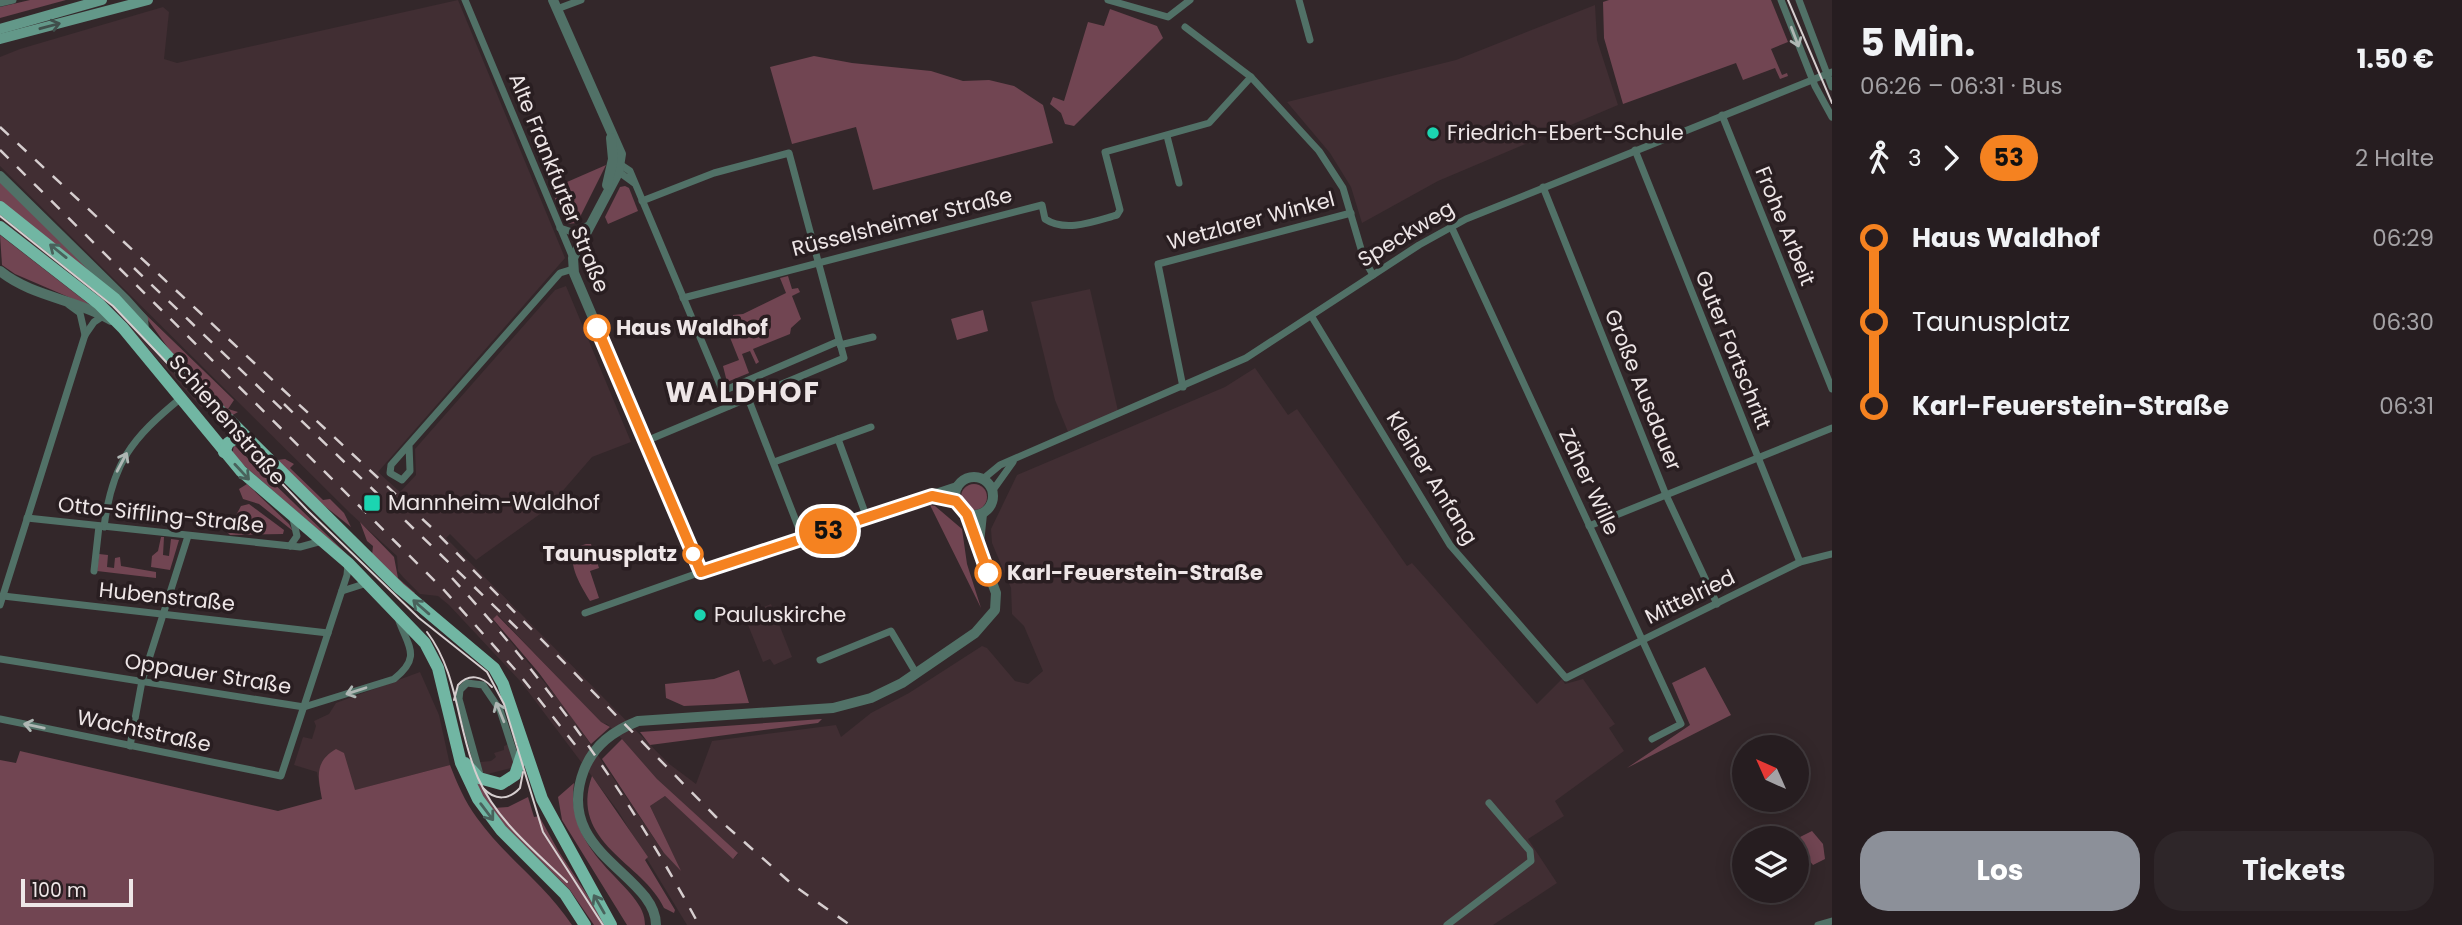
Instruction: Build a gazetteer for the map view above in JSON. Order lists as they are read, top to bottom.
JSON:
{
  "streets": {
    "main road": ["Schienenstraße"],
    "street": [
      "Alte Frankfurter Straße",
      "Wetzlarer Winkel",
      "Rüsselsheimer Straße",
      "Frohe Arbeit",
      "Speckweg",
      "Guter Fortschritt",
      "Große Ausdauer",
      "Kleiner Anfang",
      "Zäher Wille",
      "Otto-Siffling-Straße",
      "Hubenstraße",
      "Mittelried",
      "Oppauer Straße",
      "Wachtstraße"
    ]
  },
  "crossings": [
    ["Alte Frankfurter Straße", "Speckweg"],
    ["Wetzlarer Winkel", "Speckweg"],
    ["Frohe Arbeit", "Speckweg"],
    ["Speckweg", "Guter Fortschritt"],
    ["Speckweg", "Große Ausdauer"],
    ["Speckweg", "Kleiner Anfang"],
    ["Speckweg", "Zäher Wille"],
    ["Guter Fortschritt", "Mittelried"],
    ["Große Ausdauer", "Mittelried"],
    ["Schienenstraße", "Otto-Siffling-Straße"],
    ["Schienenstraße", "Oppauer Straße"],
    ["Kleiner Anfang", "Mittelried"],
    ["Zäher Wille", "Mittelried"],
    ["Oppauer Straße", "Wachtstraße"]
  ],
  "one_way": ["Wachtstraße"],
  "districts": ["WALDHOF"],
  "places": {
    "other": [
      "Friedrich-Ebert-Schule",
      "Haus Waldhof",
      "Taunusplatz",
      "Karl-Feuerstein-Straße",
      "Pauluskirche"
    ],
    "transit": ["Mannheim-Waldhof"]
  },
  "lines": ["bus line 53"],
  "scale_bar": "100 m",
  "north": "top left",
  "page": {
    "on_map": "53",
    "heading": ["5 Min.", "06:26 – 06:31 · Bus", "1.50 €"],
    "legs": ["3", "53", "2 Halte"],
    "list": [
      {
        "name": "Haus Waldhof",
        "value": "06:29"
      },
      {
        "name": "Taunusplatz",
        "value": "06:30"
      },
      {
        "name": "Karl-Feuerstein-Straße",
        "value": "06:31"
      }
    ],
    "buttons": ["Los", "Tickets"],
    "scale": "100 m"
  }
}
